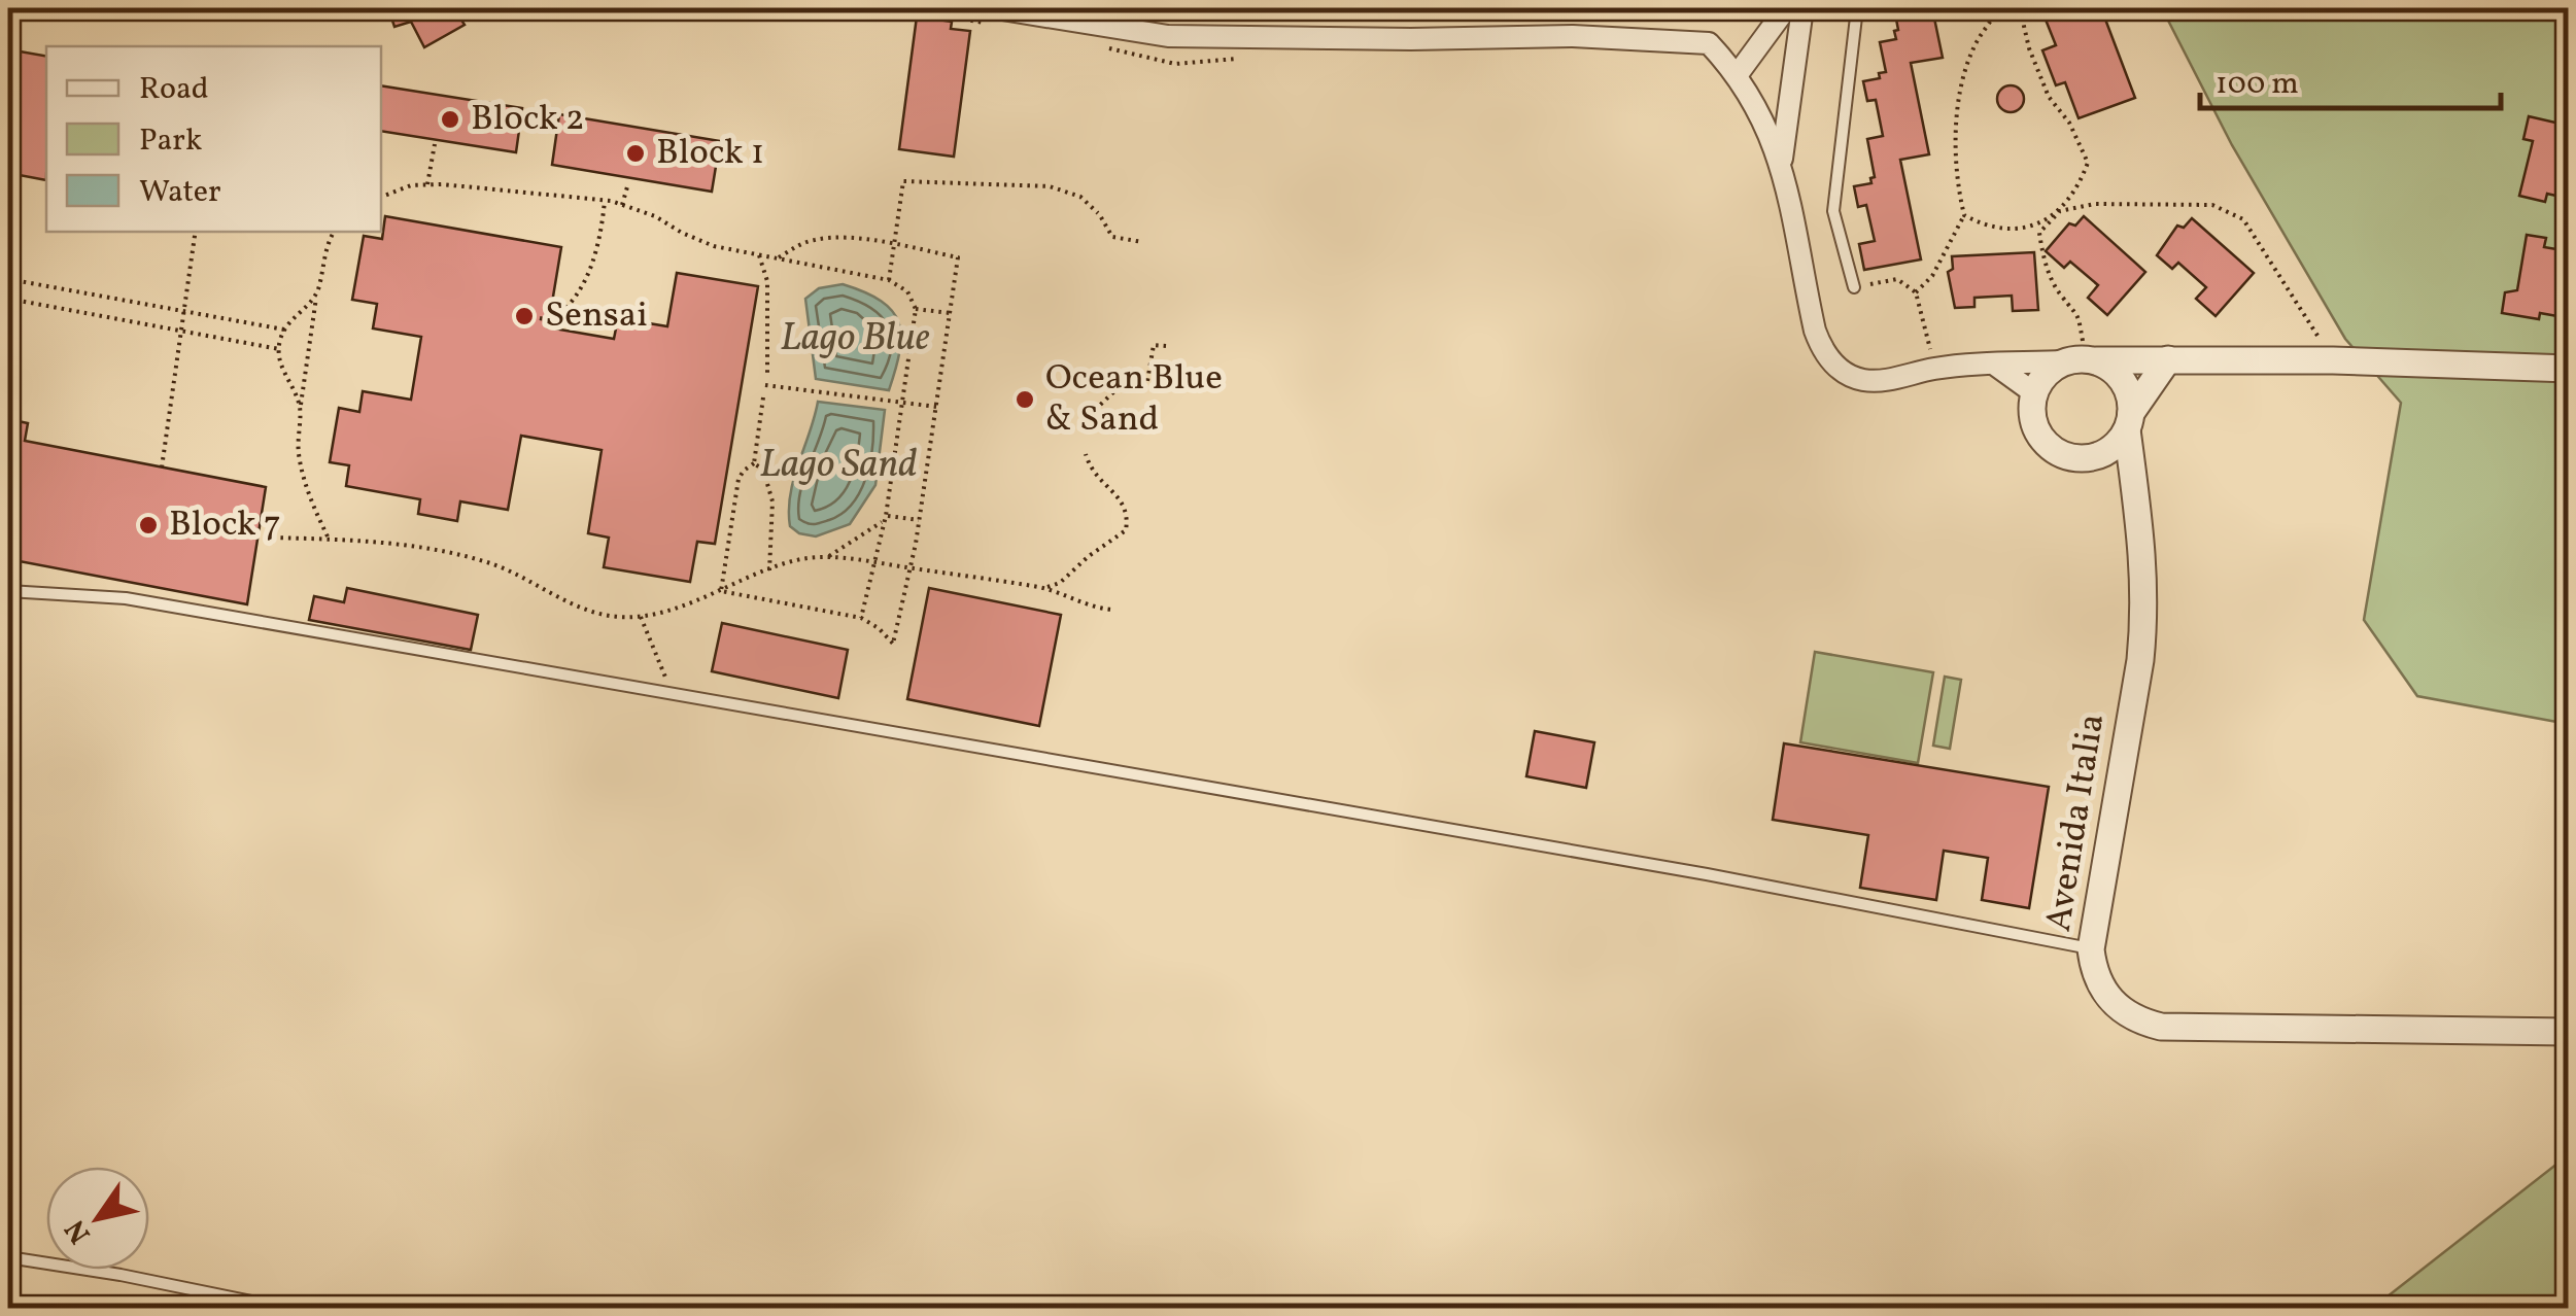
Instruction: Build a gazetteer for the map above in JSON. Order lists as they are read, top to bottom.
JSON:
{
  "streets": {
    "street": ["Avenida Italia"]
  },
  "water": ["Lago Blue", "Lago Sand"],
  "places": [
    "Block 2",
    "Block 1",
    "Sensai",
    "Ocean Blue & Sand",
    "Block 7"
  ],
  "legend": ["Road", "Park", "Water"],
  "scale_bar": "100 m",
  "north": "bottom left"
}
